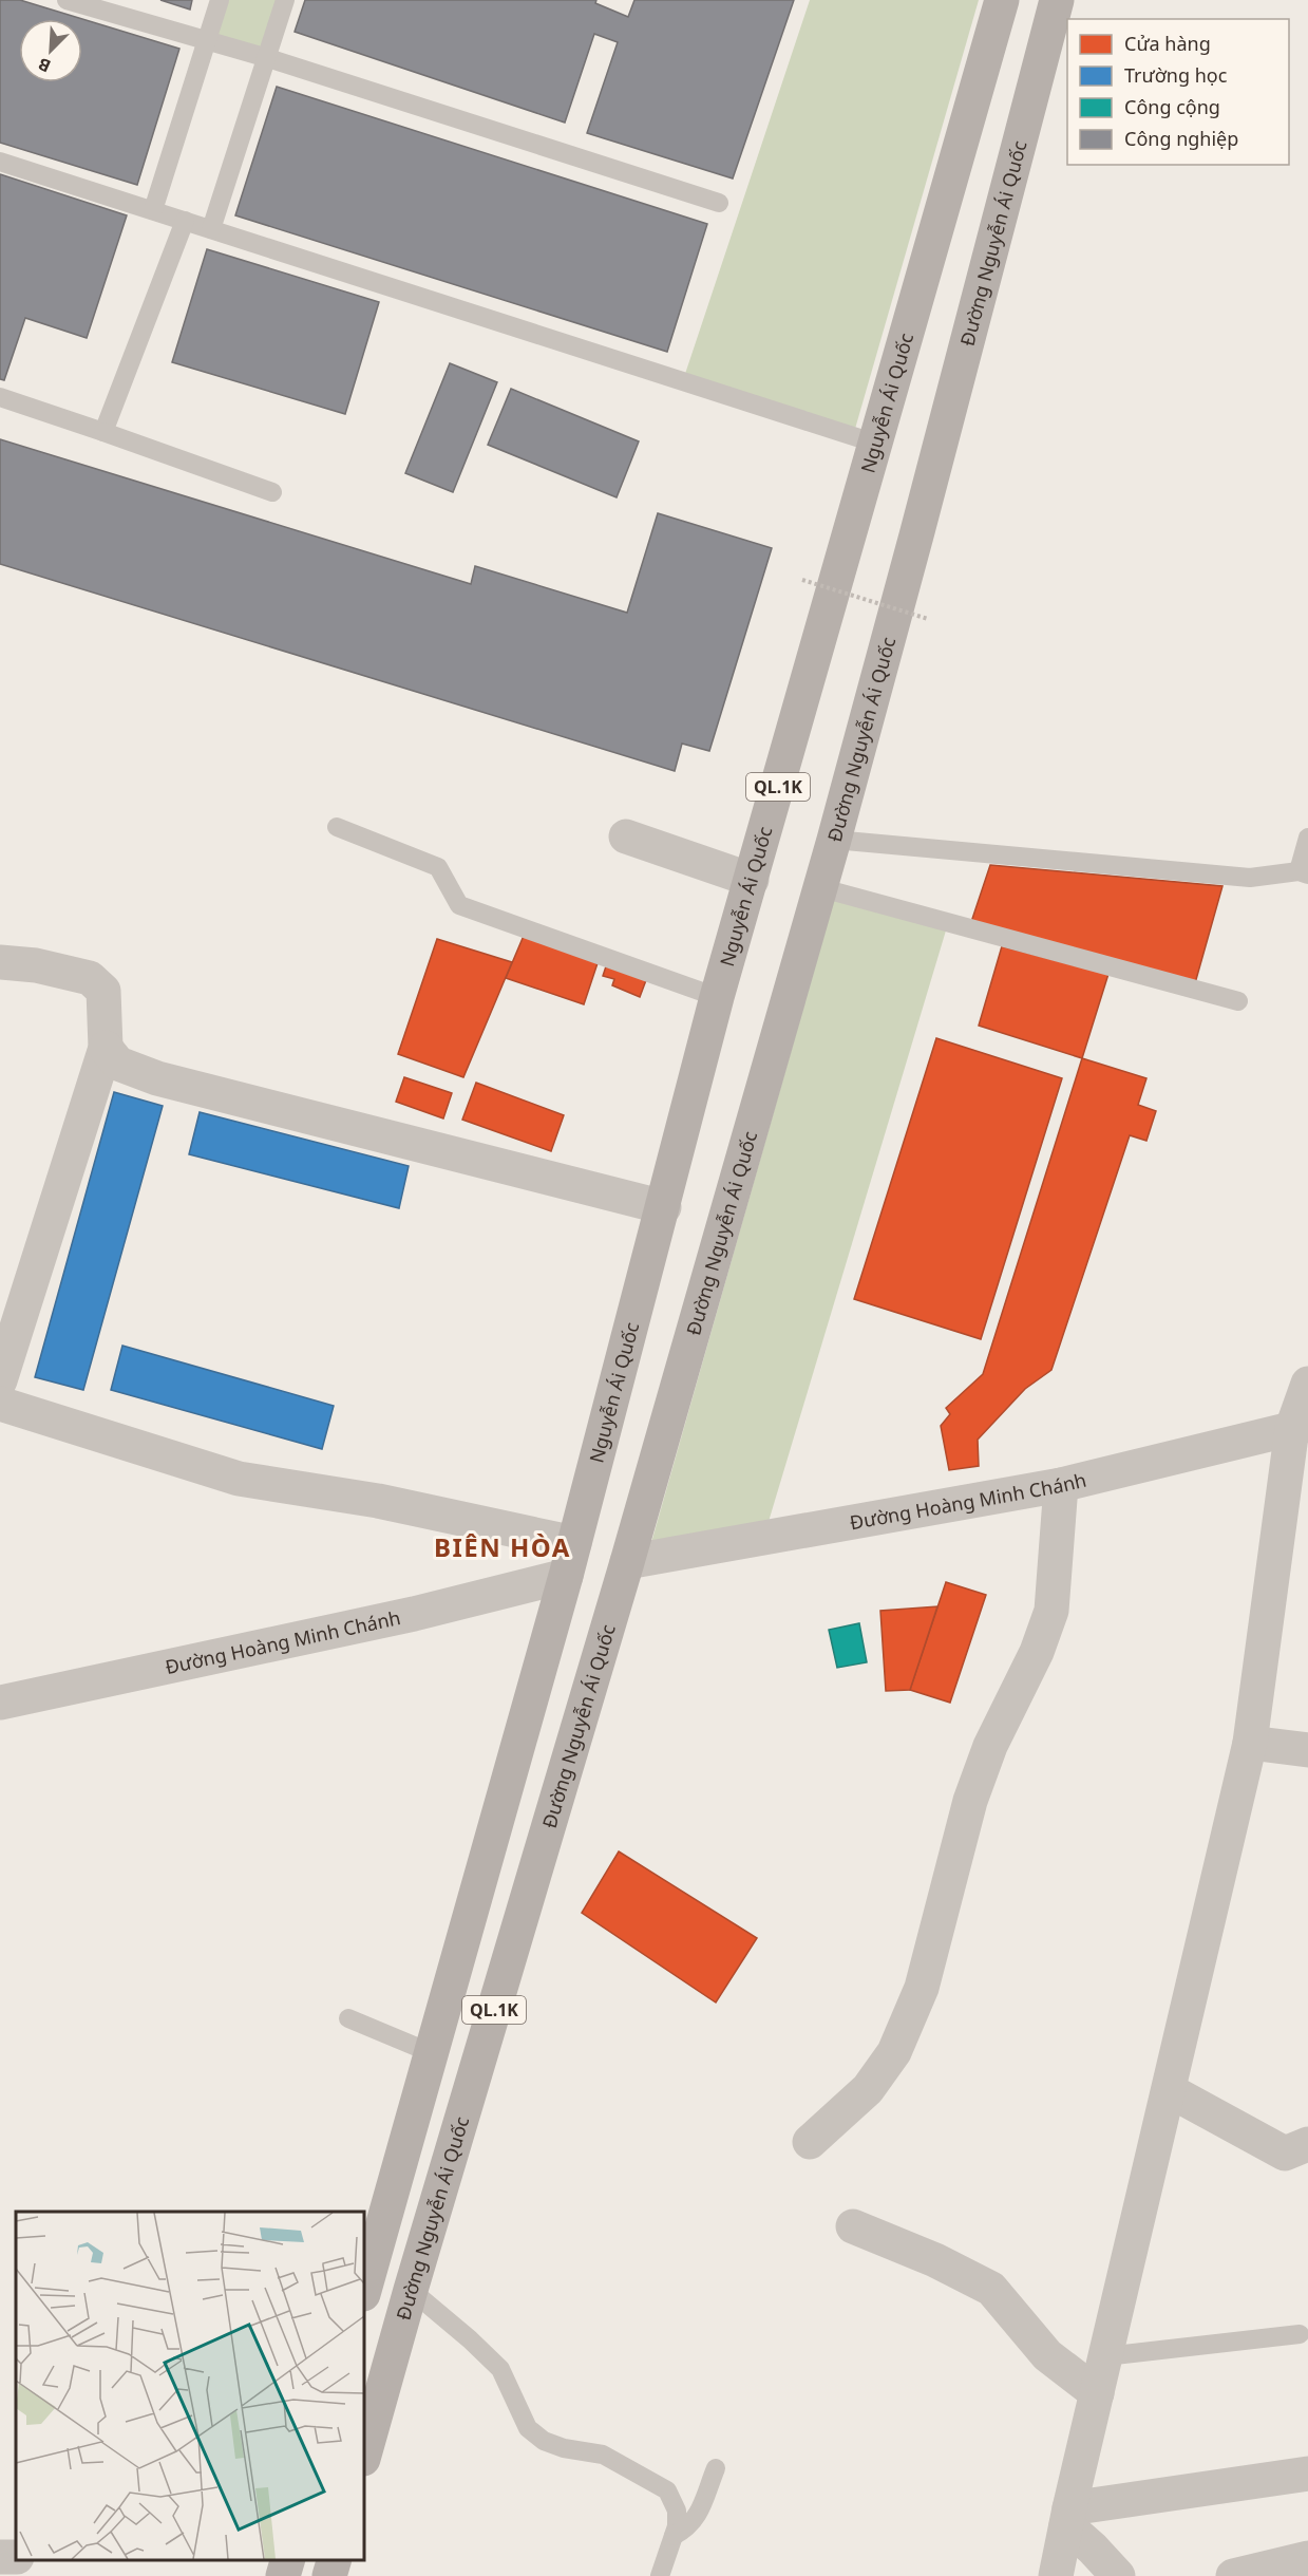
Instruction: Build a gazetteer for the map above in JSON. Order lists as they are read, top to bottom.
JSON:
{
  "streets": {
    "main road": ["Đường Nguyễn Ái Quốc", "Nguyễn Ái Quốc", "QL.1K"],
    "street": ["Đường Hoàng Minh Chánh"]
  },
  "crossings": [
    ["Đường Nguyễn Ái Quốc", "Đường Hoàng Minh Chánh"],
    ["Nguyễn Ái Quốc", "QL.1K"],
    ["Nguyễn Ái Quốc", "Đường Hoàng Minh Chánh"],
    ["QL.1K", "Đường Hoàng Minh Chánh"]
  ],
  "districts": ["BIÊN HÒA"],
  "legend": [
    "Cửa hàng",
    "Trường học",
    "Công cộng",
    "Công nghiệp"
  ],
  "north": "bottom left"
}
